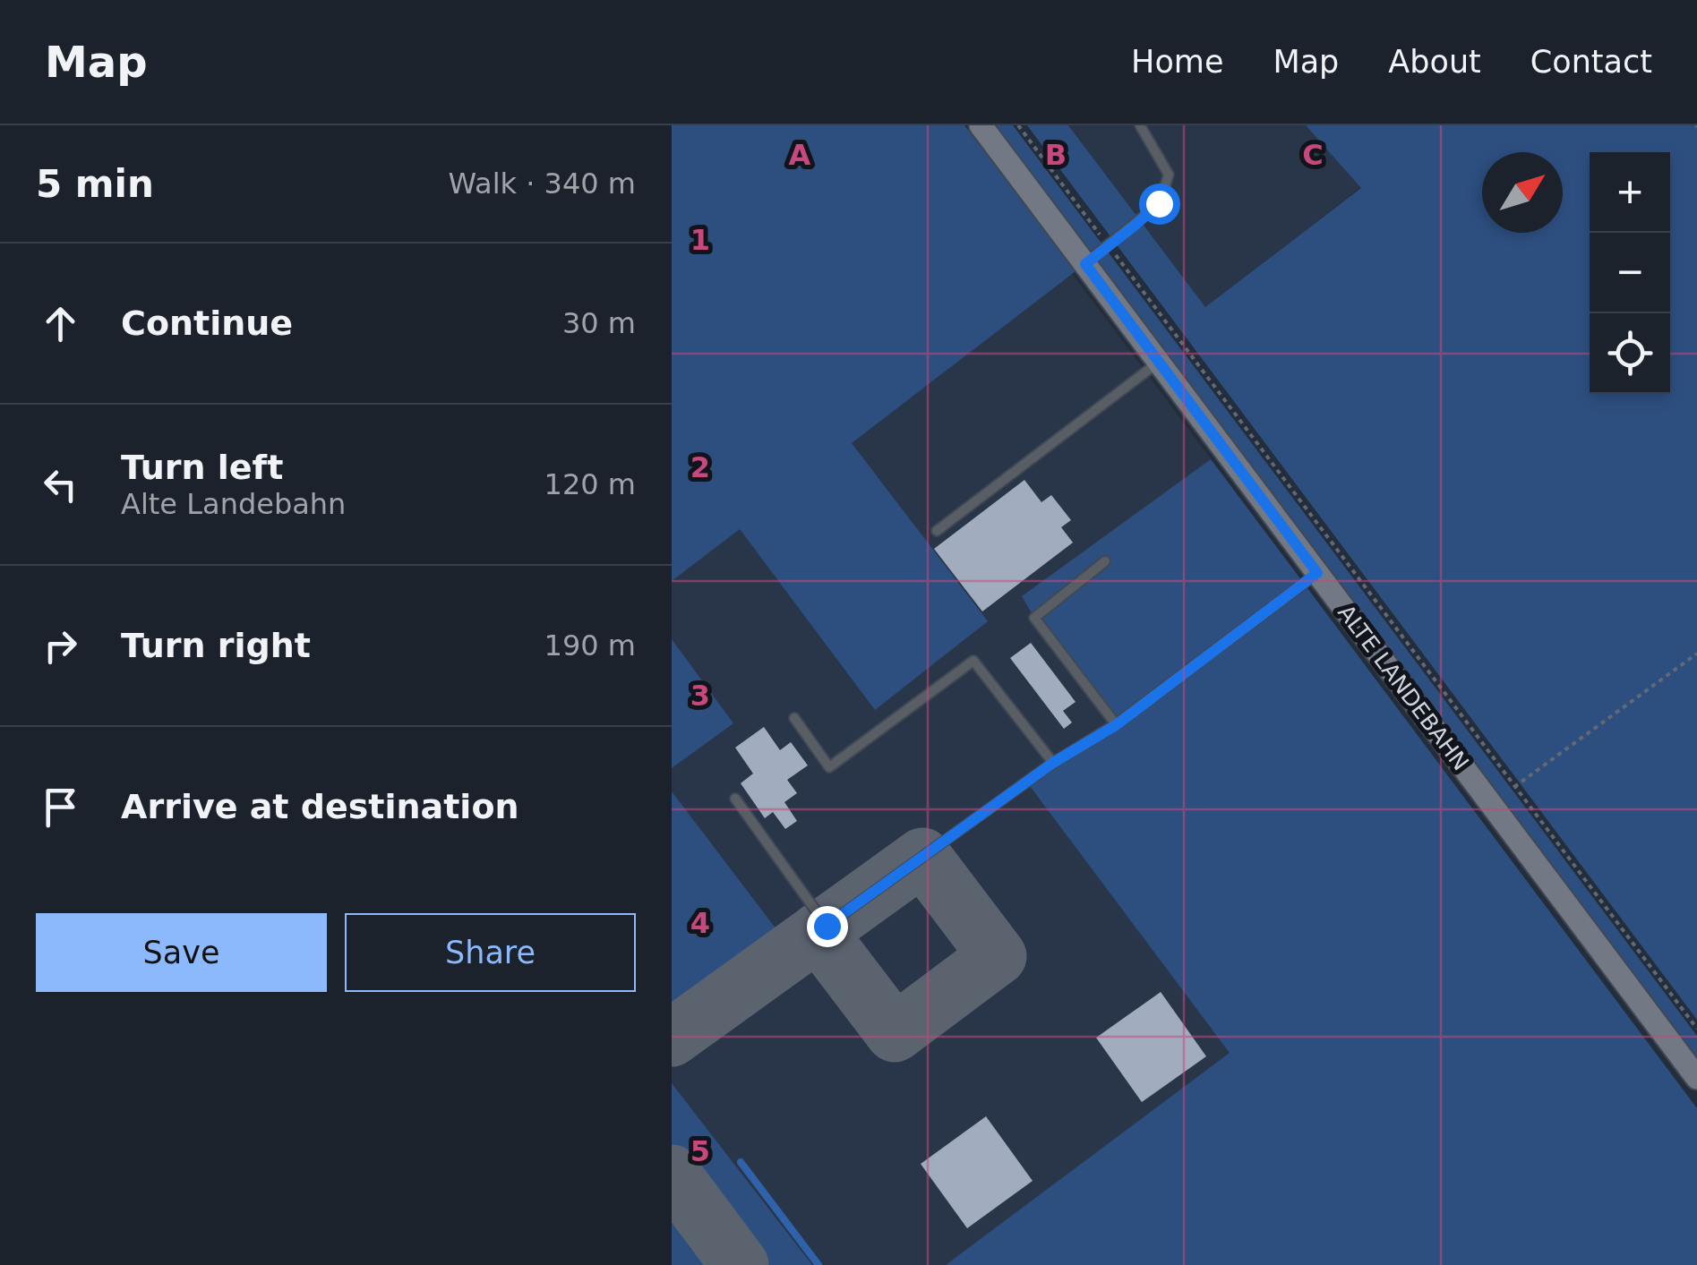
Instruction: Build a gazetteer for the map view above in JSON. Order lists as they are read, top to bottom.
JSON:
{
  "streets": {
    "main road": ["ALTE LANDEBAHN"]
  },
  "north": "top right",
  "page": {
    "header": "Map",
    "nav": [
      "Home",
      "Map",
      "About",
      "Contact"
    ],
    "heading": ["5 min", "Walk · 340 m"],
    "map_buttons": ["+", "−"],
    "list": [
      ["Continue", "30 m"],
      ["Turn left", "Alte Landebahn", "120 m"],
      ["Turn right", "190 m"],
      "Arrive at destination"
    ],
    "buttons": ["Save", "Share"]
  },
  "grid": {
    "columns": ["A", "B", "C"],
    "rows": [
      "1",
      "2",
      "3",
      "4",
      "5"
    ]
  }
}
